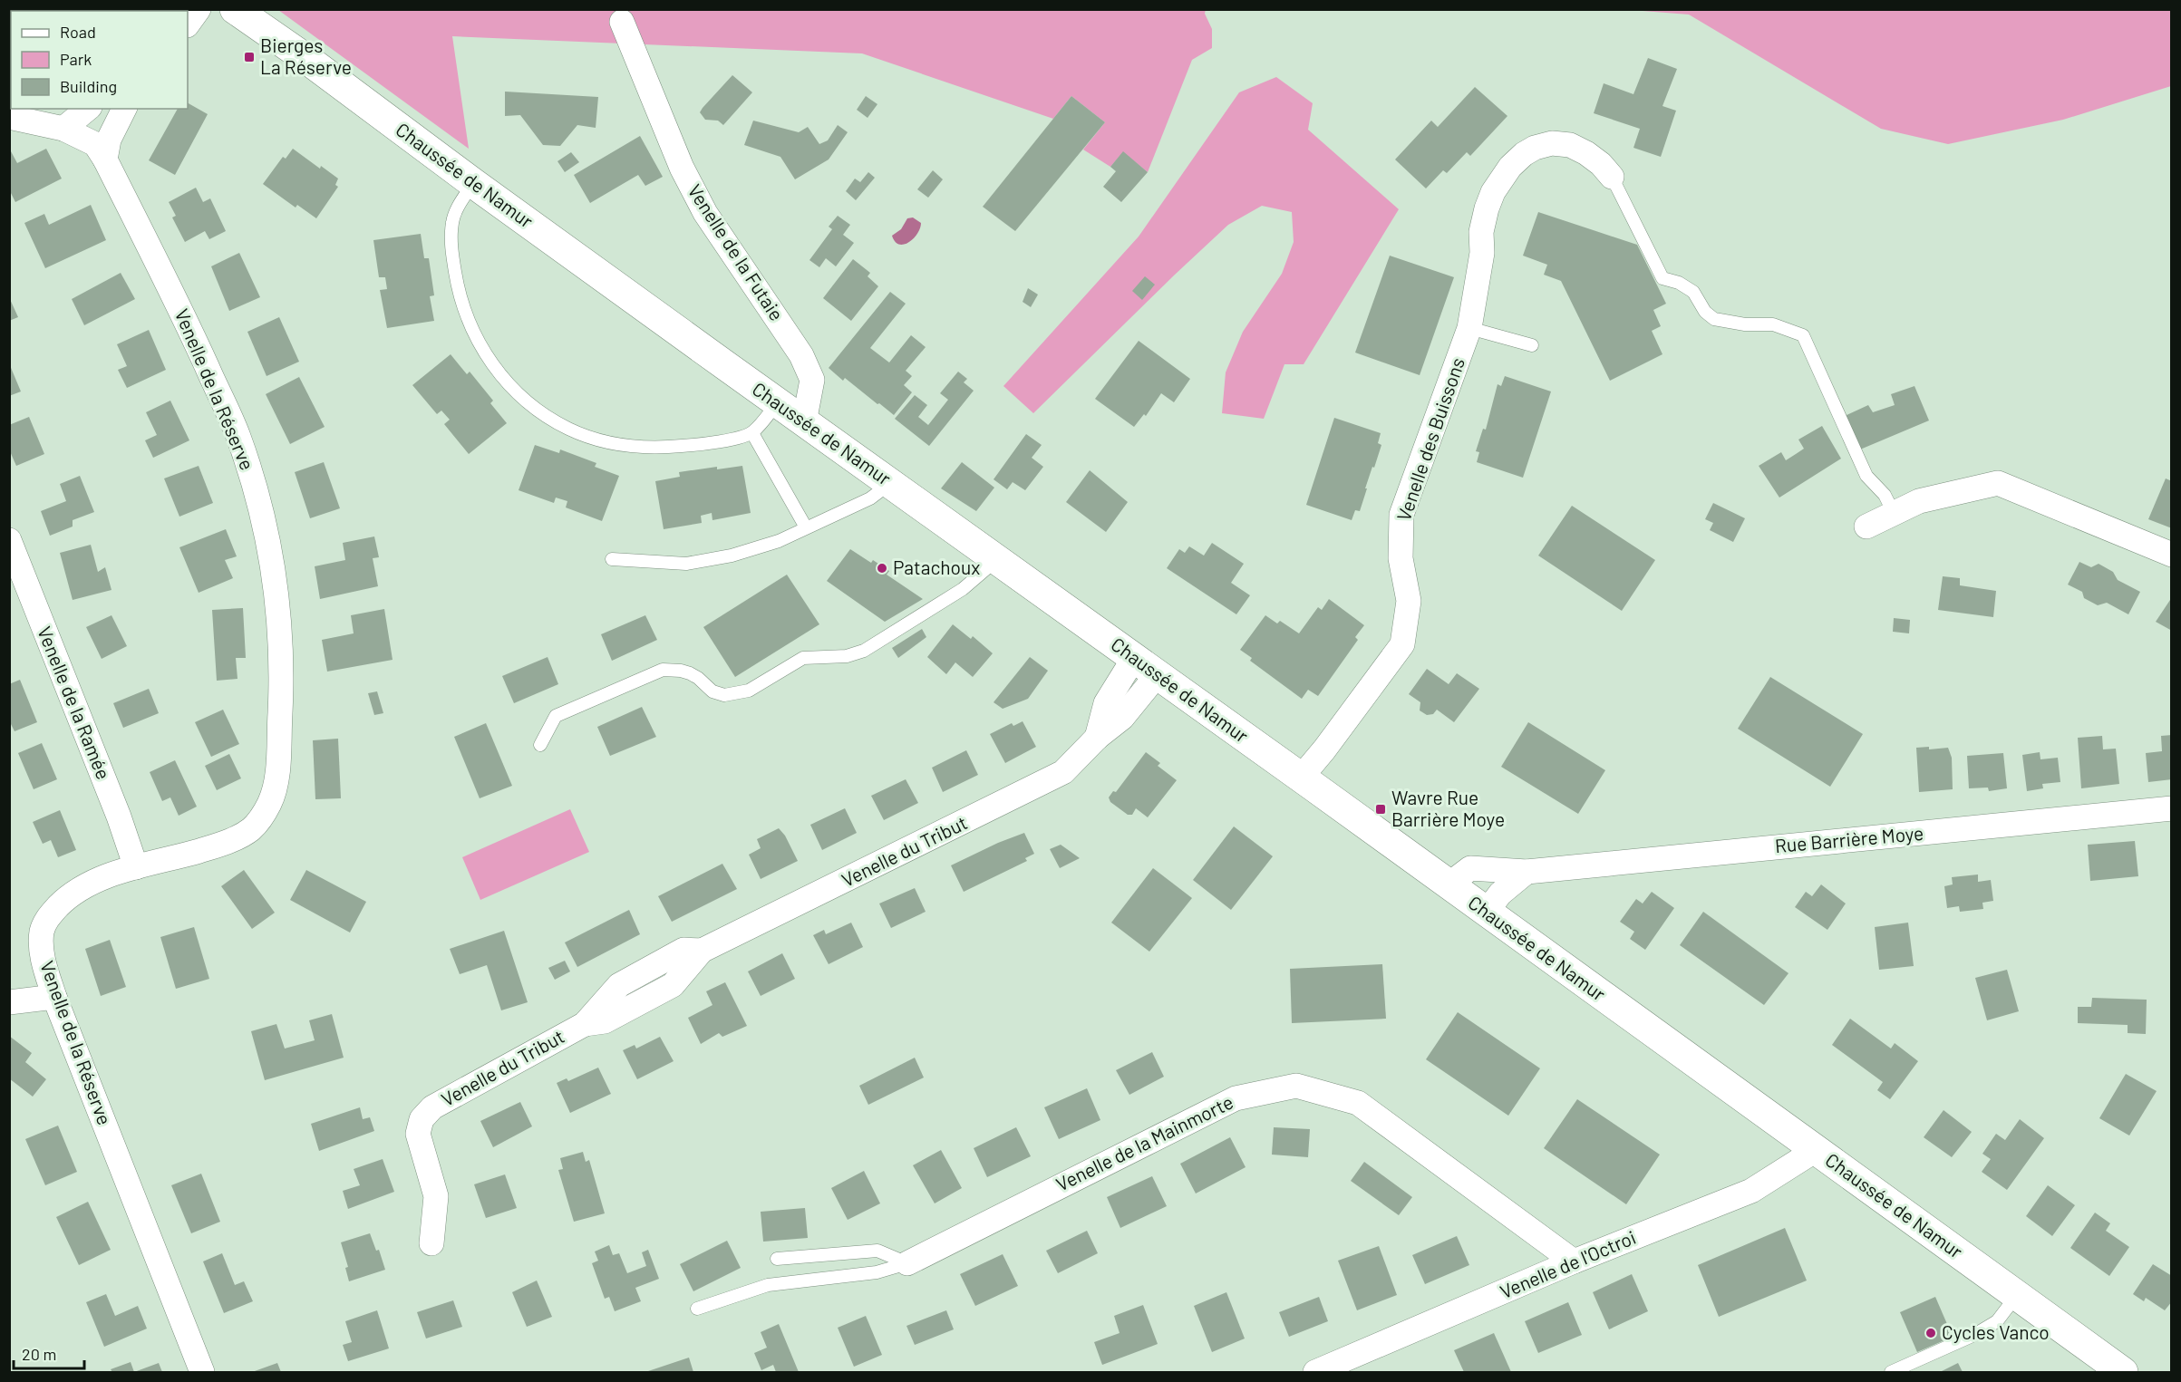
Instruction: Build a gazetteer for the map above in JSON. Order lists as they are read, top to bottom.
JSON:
{
  "streets": {
    "main road": ["Chaussée de Namur"],
    "street": [
      "Venelle de la Futaie",
      "Venelle de la Réserve",
      "Venelle des Buissons",
      "Venelle de la Ramée",
      "Rue Barrière Moye",
      "Venelle du Tribut",
      "Venelle de la Mainmorte",
      "Venelle de l'Octroi"
    ]
  },
  "crossings": [
    ["Chaussée de Namur", "Venelle de la Futaie"],
    ["Chaussée de Namur", "Venelle des Buissons"],
    ["Chaussée de Namur", "Rue Barrière Moye"],
    ["Chaussée de Namur", "Venelle du Tribut"],
    ["Chaussée de Namur", "Venelle de l'Octroi"],
    ["Venelle de la Réserve", "Venelle de la Ramée"],
    ["Venelle de la Mainmorte", "Venelle de l'Octroi"]
  ],
  "places": {
    "transit": ["Bierges La Réserve", "Wavre Rue Barrière Moye"],
    "other": ["Patachoux", "Cycles Vanco"]
  },
  "legend": ["Road", "Park", "Building"],
  "scale_bar": "20 m"
}
